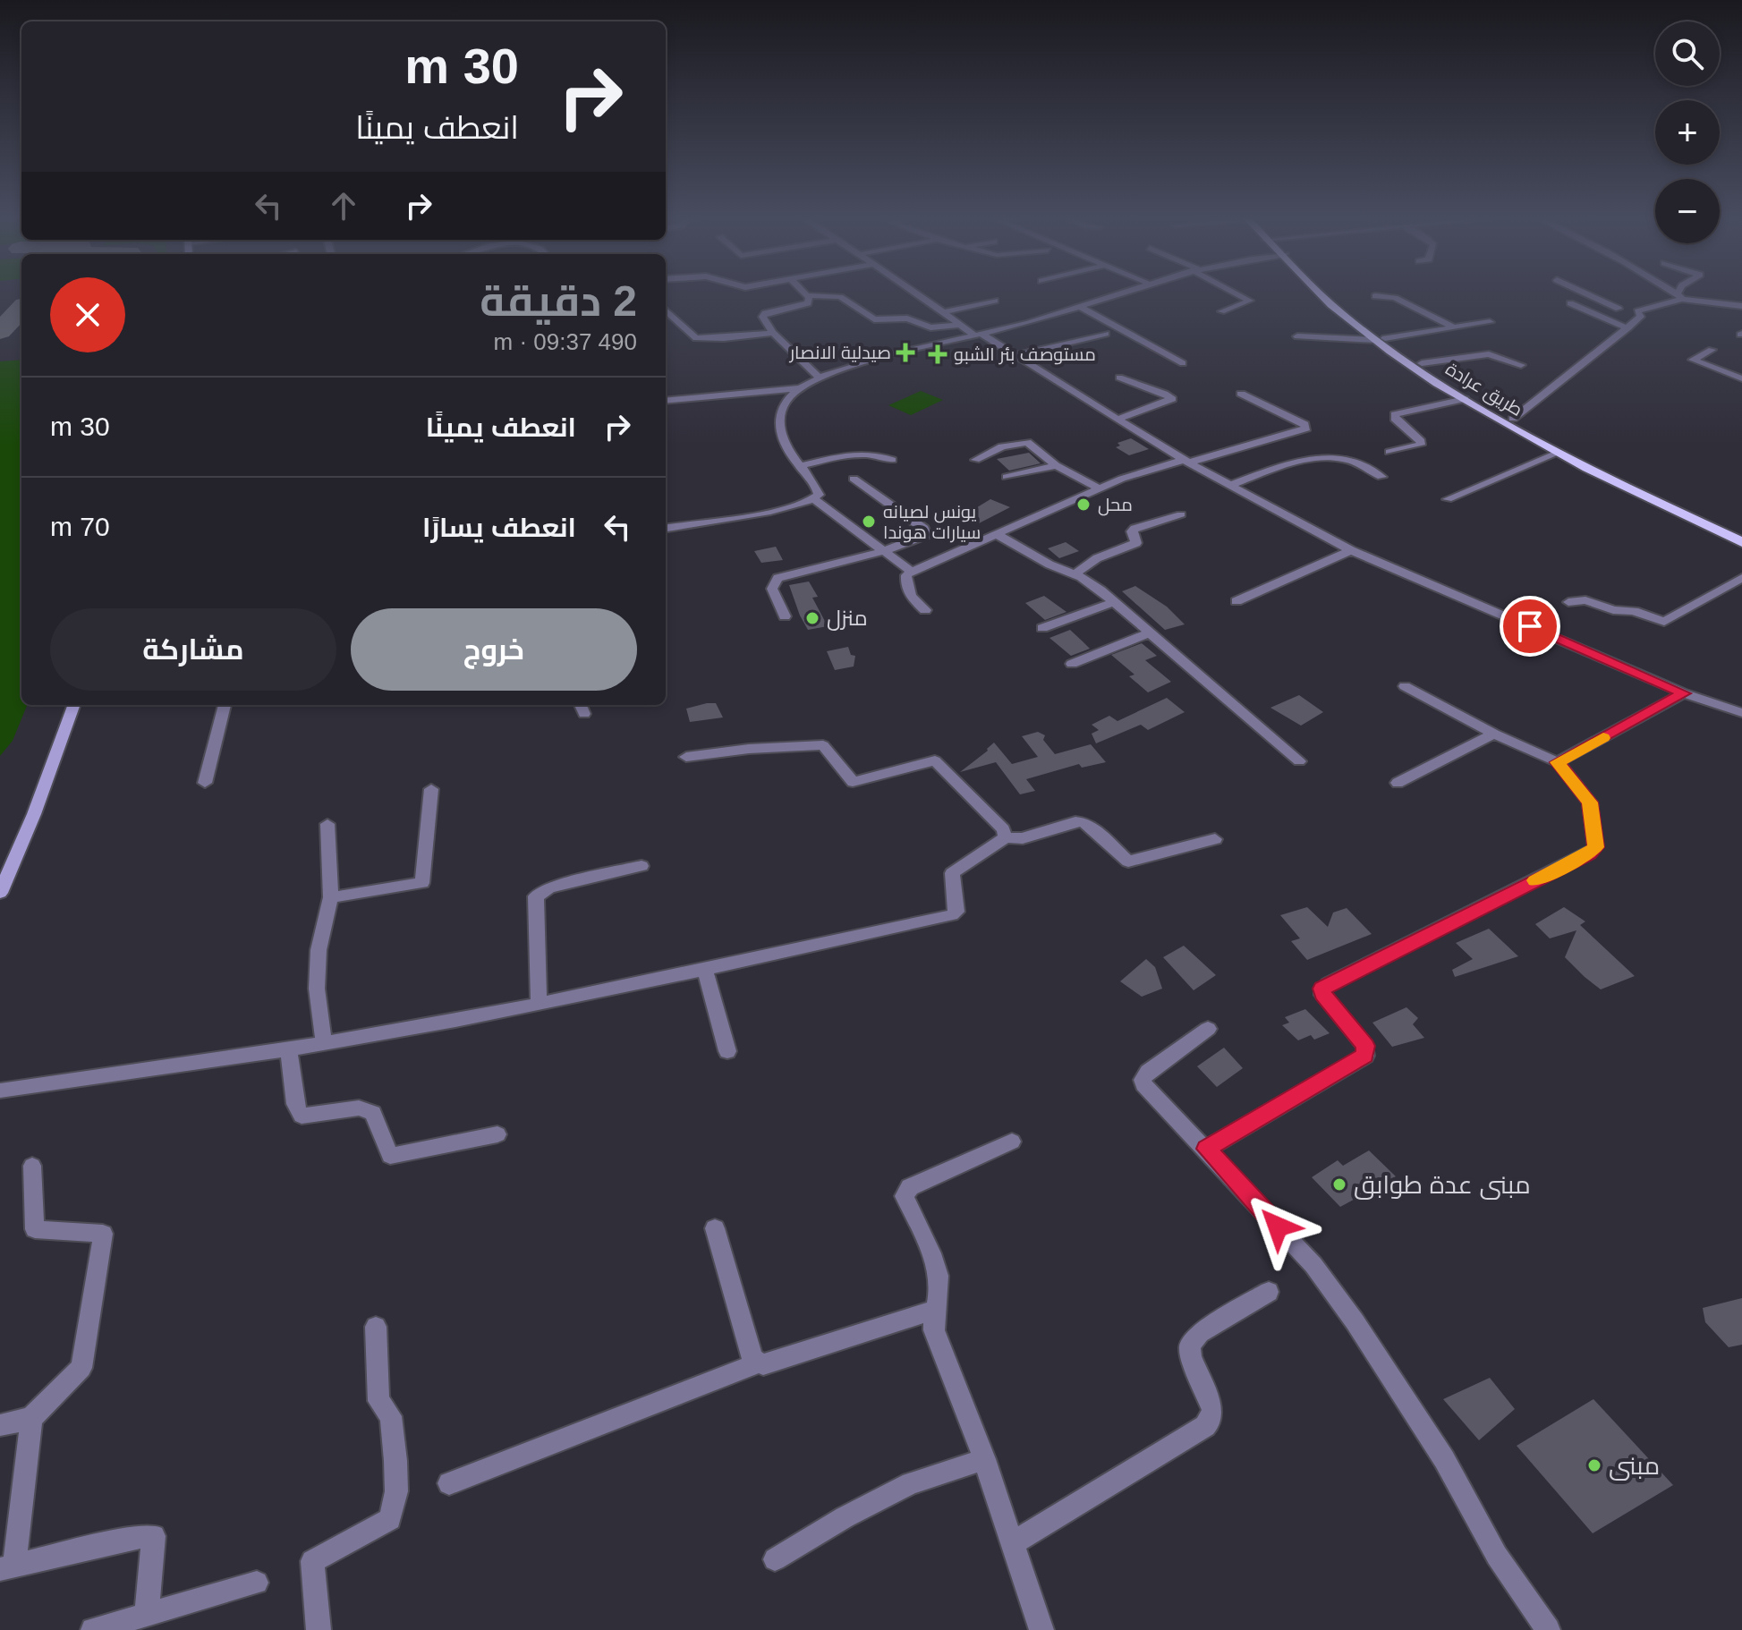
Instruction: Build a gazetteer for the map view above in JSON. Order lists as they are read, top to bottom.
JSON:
{
  "streets": {
    "main road": ["طريق عرادة"]
  },
  "places": {
    "health": ["صيدلية الانصار", "مستوصف بئر الشبو"],
    "other": [
      "محل",
      "يونس لصيانه سيارات هوندا",
      "منزل",
      "مبنى عدة طوابق",
      "مبنى"
    ]
  },
  "page": {
    "map_buttons": ["+", "−"],
    "turn": ["30 m", "انعطف يمينًا"],
    "heading": ["2 دقيقة", "490 m · 09:37"],
    "list": [
      {
        "name": "انعطف يمينًا",
        "value": "30 m"
      },
      {
        "name": "انعطف يسارًا",
        "value": "70 m"
      }
    ],
    "buttons": ["خروج", "مشاركة"]
  }
}
